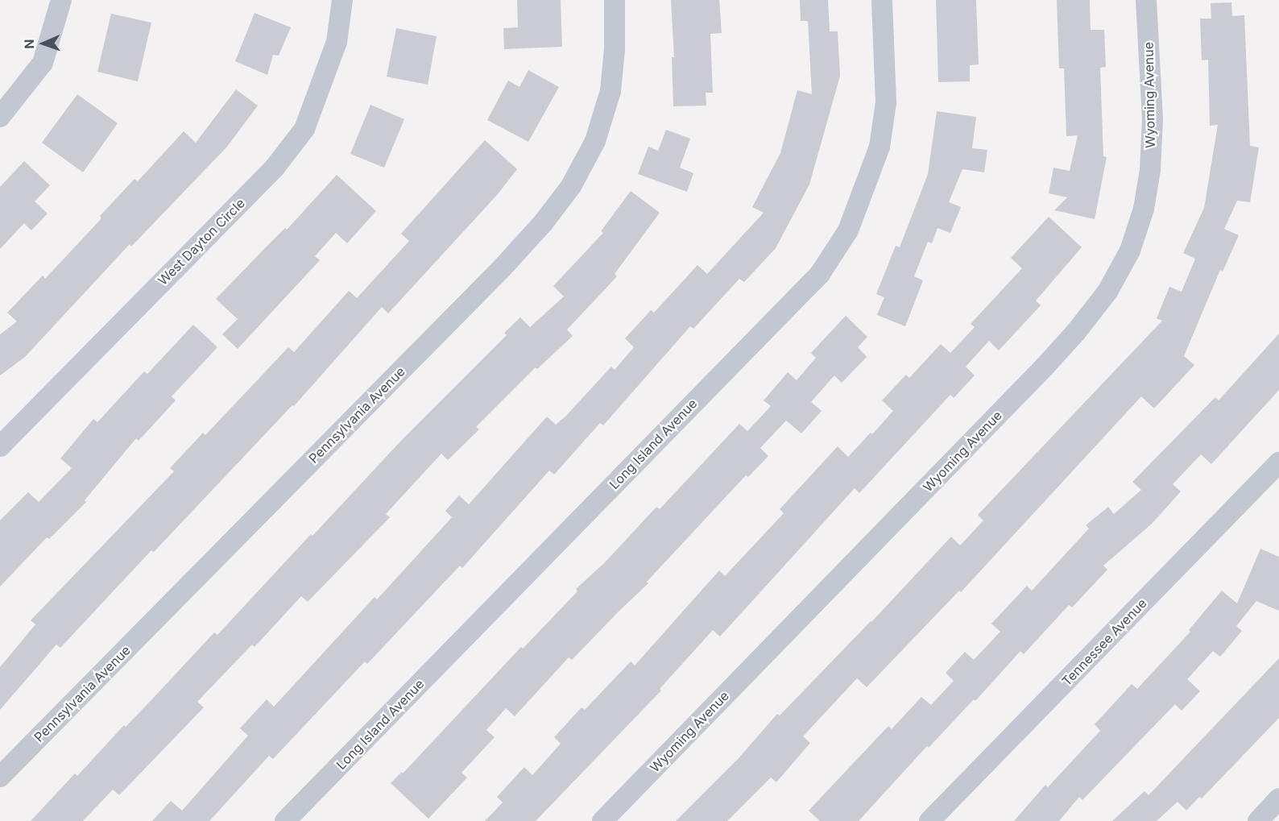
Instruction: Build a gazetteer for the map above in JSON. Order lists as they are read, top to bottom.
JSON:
{
  "streets": {
    "street": [
      "Wyoming Avenue",
      "West Dayton Circle",
      "Pennsylvania Avenue",
      "Long Island Avenue",
      "Tennessee Avenue"
    ]
  },
  "north": "left"
}
